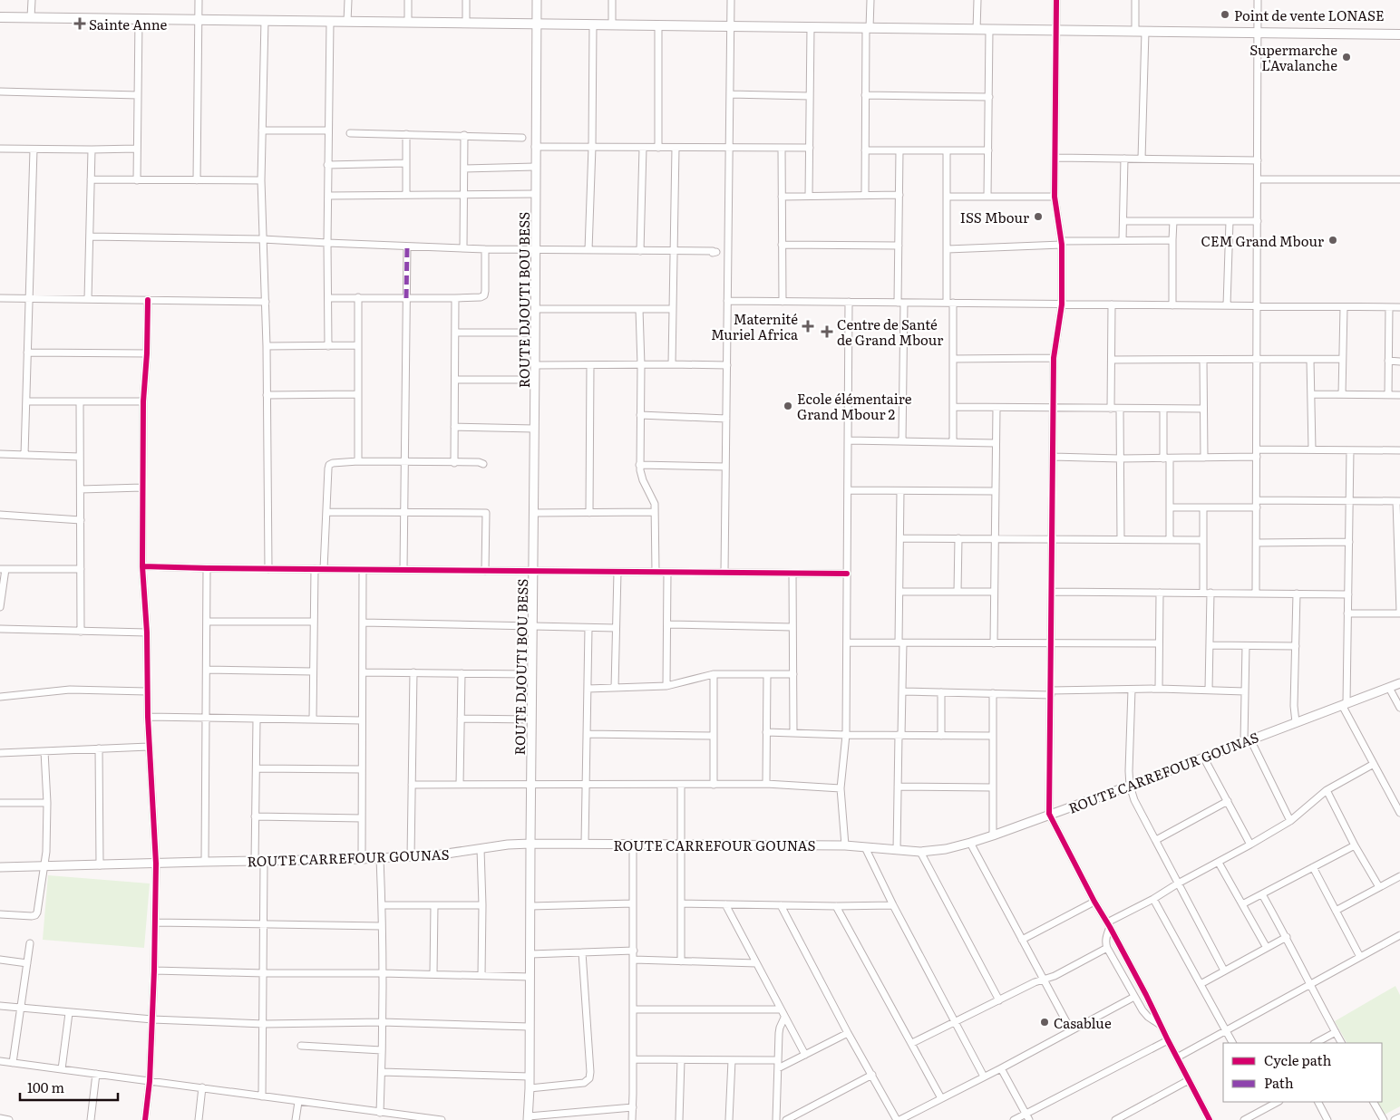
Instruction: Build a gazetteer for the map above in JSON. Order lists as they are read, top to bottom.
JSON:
{
  "streets": {
    "main road": ["ROUTE DJOUTI BOU BESS", "ROUTE CARREFOUR GOUNAS"]
  },
  "crossings": [
    ["ROUTE DJOUTI BOU BESS", "ROUTE CARREFOUR GOUNAS"]
  ],
  "places": {
    "other": [
      "Point de vente LONASE",
      "Supermarche L'Avalanche",
      "ISS Mbour",
      "CEM Grand Mbour",
      "Ecole élémentaire Grand Mbour 2",
      "Casablue"
    ],
    "health": ["Sainte Anne", "Maternité Muriel Africa", "Centre de Santé de Grand Mbour"]
  },
  "legend": ["Cycle path", "Path"],
  "scale_bar": "100 m"
}
